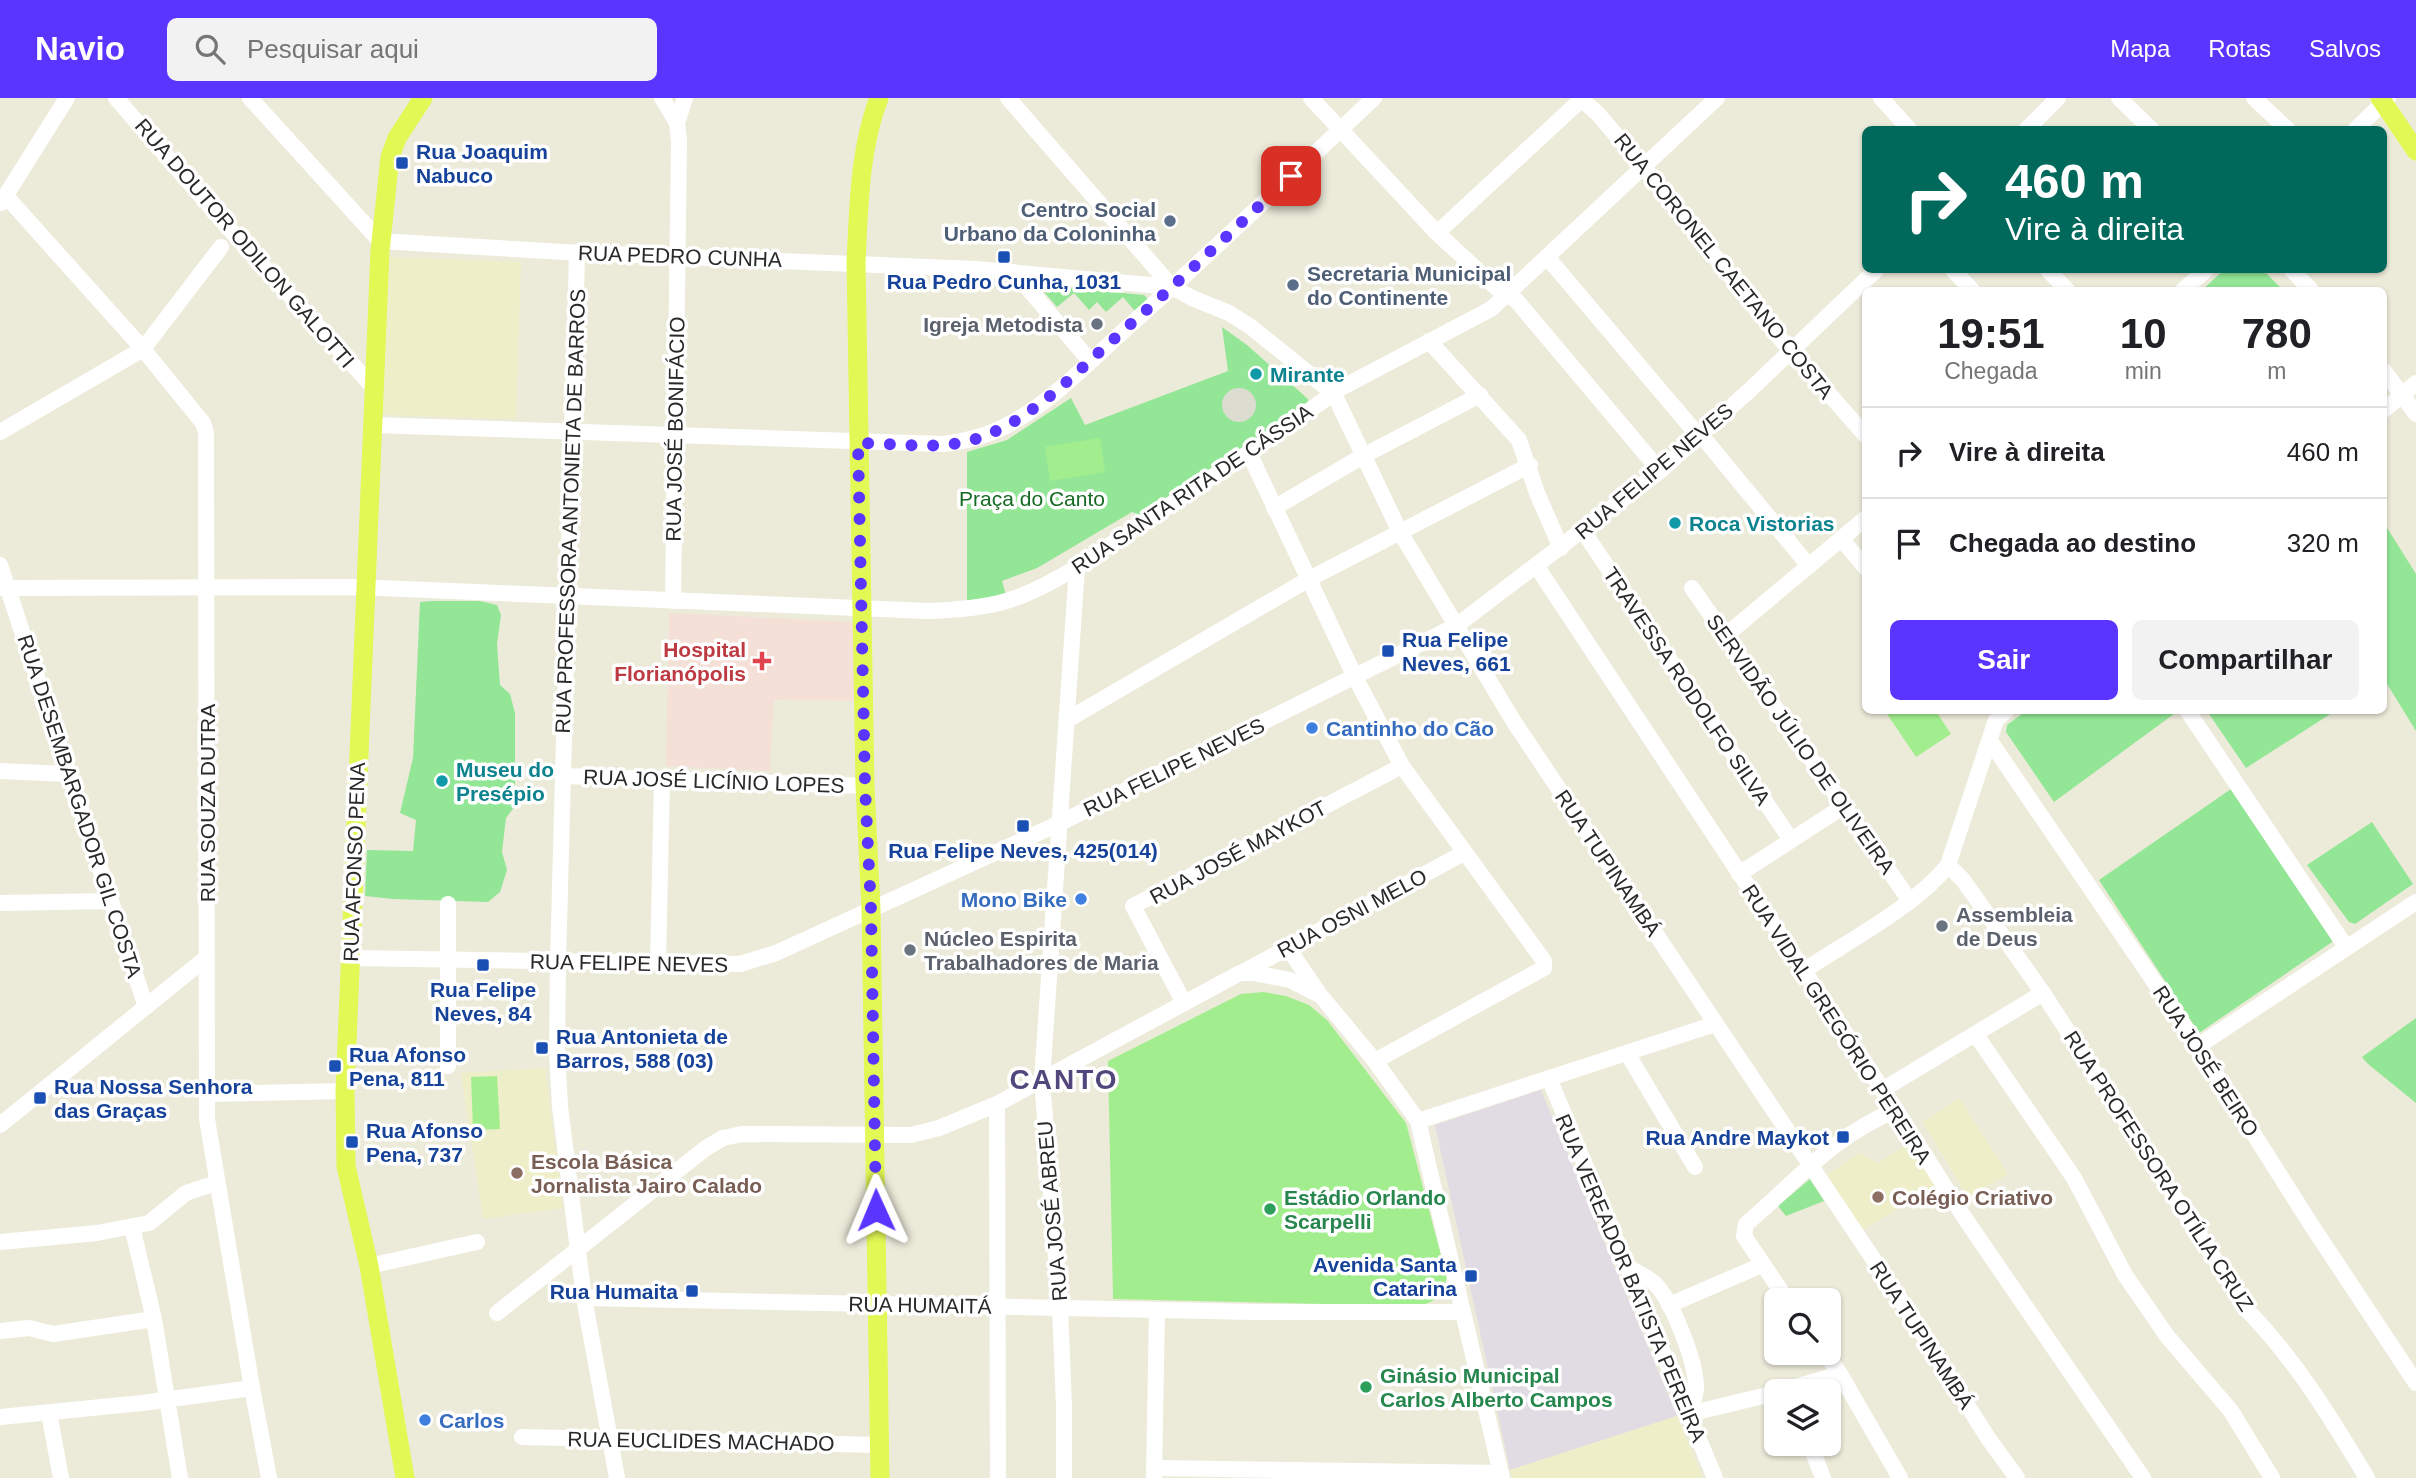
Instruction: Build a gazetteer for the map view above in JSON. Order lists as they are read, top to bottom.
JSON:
{
  "streets": {
    "main road": ["RUA AFONSO PENA"],
    "street": [
      "RUA DOUTOR ODILON GALOTTI",
      "RUA PEDRO CUNHA",
      "RUA CORONEL CAETANO COSTA",
      "RUA JOSÉ BONIFÁCIO",
      "RUA FELIPE NEVES",
      "RUA SANTA RITA DE CÁSSIA",
      "RUA PROFESSORA ANTONIETA DE BARROS",
      "TRAVESSA RODOLFO SILVA",
      "SERVIDÃO JÚLIO DE OLIVEIRA",
      "RUA JOSÉ LICÍNIO LOPES",
      "RUA SOUZA DUTRA",
      "RUA DESEMBARGADOR GIL COSTA",
      "RUA JOSÉ MAYKOT",
      "RUA TUPINAMBÁ",
      "RUA OSNI MELO",
      "RUA VIDAL GREGÓRIO PEREIRA",
      "RUA JOSÉ BEIRO",
      "RUA PROFESSORA OTÍLIA CRUZ",
      "RUA JOSÉ ABREU",
      "RUA VEREADOR BATISTA PEREIRA",
      "RUA HUMAITÁ",
      "RUA EUCLIDES MACHADO"
    ]
  },
  "crossings": [
    ["RUA DOUTOR ODILON GALOTTI", "RUA AFONSO PENA"],
    ["RUA PEDRO CUNHA", "RUA JOSÉ BONIFÁCIO"],
    ["RUA PEDRO CUNHA", "RUA PROFESSORA ANTONIETA DE BARROS"],
    ["RUA PEDRO CUNHA", "RUA AFONSO PENA"],
    ["RUA PEDRO CUNHA", "RUA TUPINAMBÁ"],
    ["RUA CORONEL CAETANO COSTA", "RUA FELIPE NEVES"],
    ["RUA CORONEL CAETANO COSTA", "RUA SANTA RITA DE CÁSSIA"],
    ["RUA JOSÉ BONIFÁCIO", "RUA SANTA RITA DE CÁSSIA"],
    ["RUA FELIPE NEVES", "RUA PROFESSORA ANTONIETA DE BARROS"],
    ["RUA FELIPE NEVES", "TRAVESSA RODOLFO SILVA"],
    ["RUA FELIPE NEVES", "RUA AFONSO PENA"],
    ["RUA FELIPE NEVES", "RUA TUPINAMBÁ"],
    ["RUA FELIPE NEVES", "RUA VIDAL GREGÓRIO PEREIRA"],
    ["RUA FELIPE NEVES", "RUA JOSÉ ABREU"],
    ["RUA SANTA RITA DE CÁSSIA", "RUA PROFESSORA ANTONIETA DE BARROS"],
    ["RUA SANTA RITA DE CÁSSIA", "RUA SOUZA DUTRA"],
    ["RUA SANTA RITA DE CÁSSIA", "RUA DESEMBARGADOR GIL COSTA"],
    ["RUA SANTA RITA DE CÁSSIA", "RUA AFONSO PENA"],
    ["RUA SANTA RITA DE CÁSSIA", "RUA TUPINAMBÁ"],
    ["RUA SANTA RITA DE CÁSSIA", "RUA JOSÉ ABREU"],
    ["RUA PROFESSORA ANTONIETA DE BARROS", "RUA JOSÉ LICÍNIO LOPES"],
    ["RUA PROFESSORA ANTONIETA DE BARROS", "RUA HUMAITÁ"],
    ["RUA PROFESSORA ANTONIETA DE BARROS", "RUA EUCLIDES MACHADO"],
    ["RUA JOSÉ ABREU", "RUA HUMAITÁ"]
  ],
  "districts": ["CANTO"],
  "parks": ["Praça do Canto"],
  "places": {
    "transit": [
      "Rua Joaquim Nabuco",
      "Rua Pedro Cunha, 1031",
      "Rua Felipe Neves, 661",
      "Rua Felipe Neves, 425(014)",
      "Rua Felipe Neves, 84",
      "Rua Antonieta de Barros, 588 (03)",
      "Rua Afonso Pena, 811",
      "Rua Nossa Senhora das Graças",
      "Rua Andre Maykot",
      "Rua Afonso Pena, 737",
      "Avenida Santa Catarina",
      "Rua Humaita"
    ],
    "other": [
      "Centro Social Urbano da Coloninha",
      "Secretaria Municipal do Continente",
      "Igreja Metodista",
      "Mirante",
      "Roca Vistorias",
      "Cantinho do Cão",
      "Museu do Presépio",
      "Mono Bike",
      "Assembleia de Deus",
      "Núcleo Espirita Trabalhadores de Maria",
      "Escola Básica Jornalista Jairo Calado",
      "Colégio Criativo",
      "Estádio Orlando Scarpelli",
      "Ginásio Municipal Carlos Alberto Campos",
      "Carlos"
    ],
    "health": ["Hospital Florianópolis"]
  },
  "page": {
    "header": "Navio",
    "search": "Pesquisar aqui",
    "nav": ["Mapa", "Rotas", "Salvos"],
    "turn": ["460 m", "Vire à direita"],
    "eta": [
      "19:51",
      "Chegada",
      "10",
      "min",
      "780",
      "m"
    ],
    "list": [
      {
        "name": "Vire à direita",
        "value": "460 m"
      },
      {
        "name": "Chegada ao destino",
        "value": "320 m"
      }
    ],
    "buttons": ["Sair", "Compartilhar"]
  }
}
